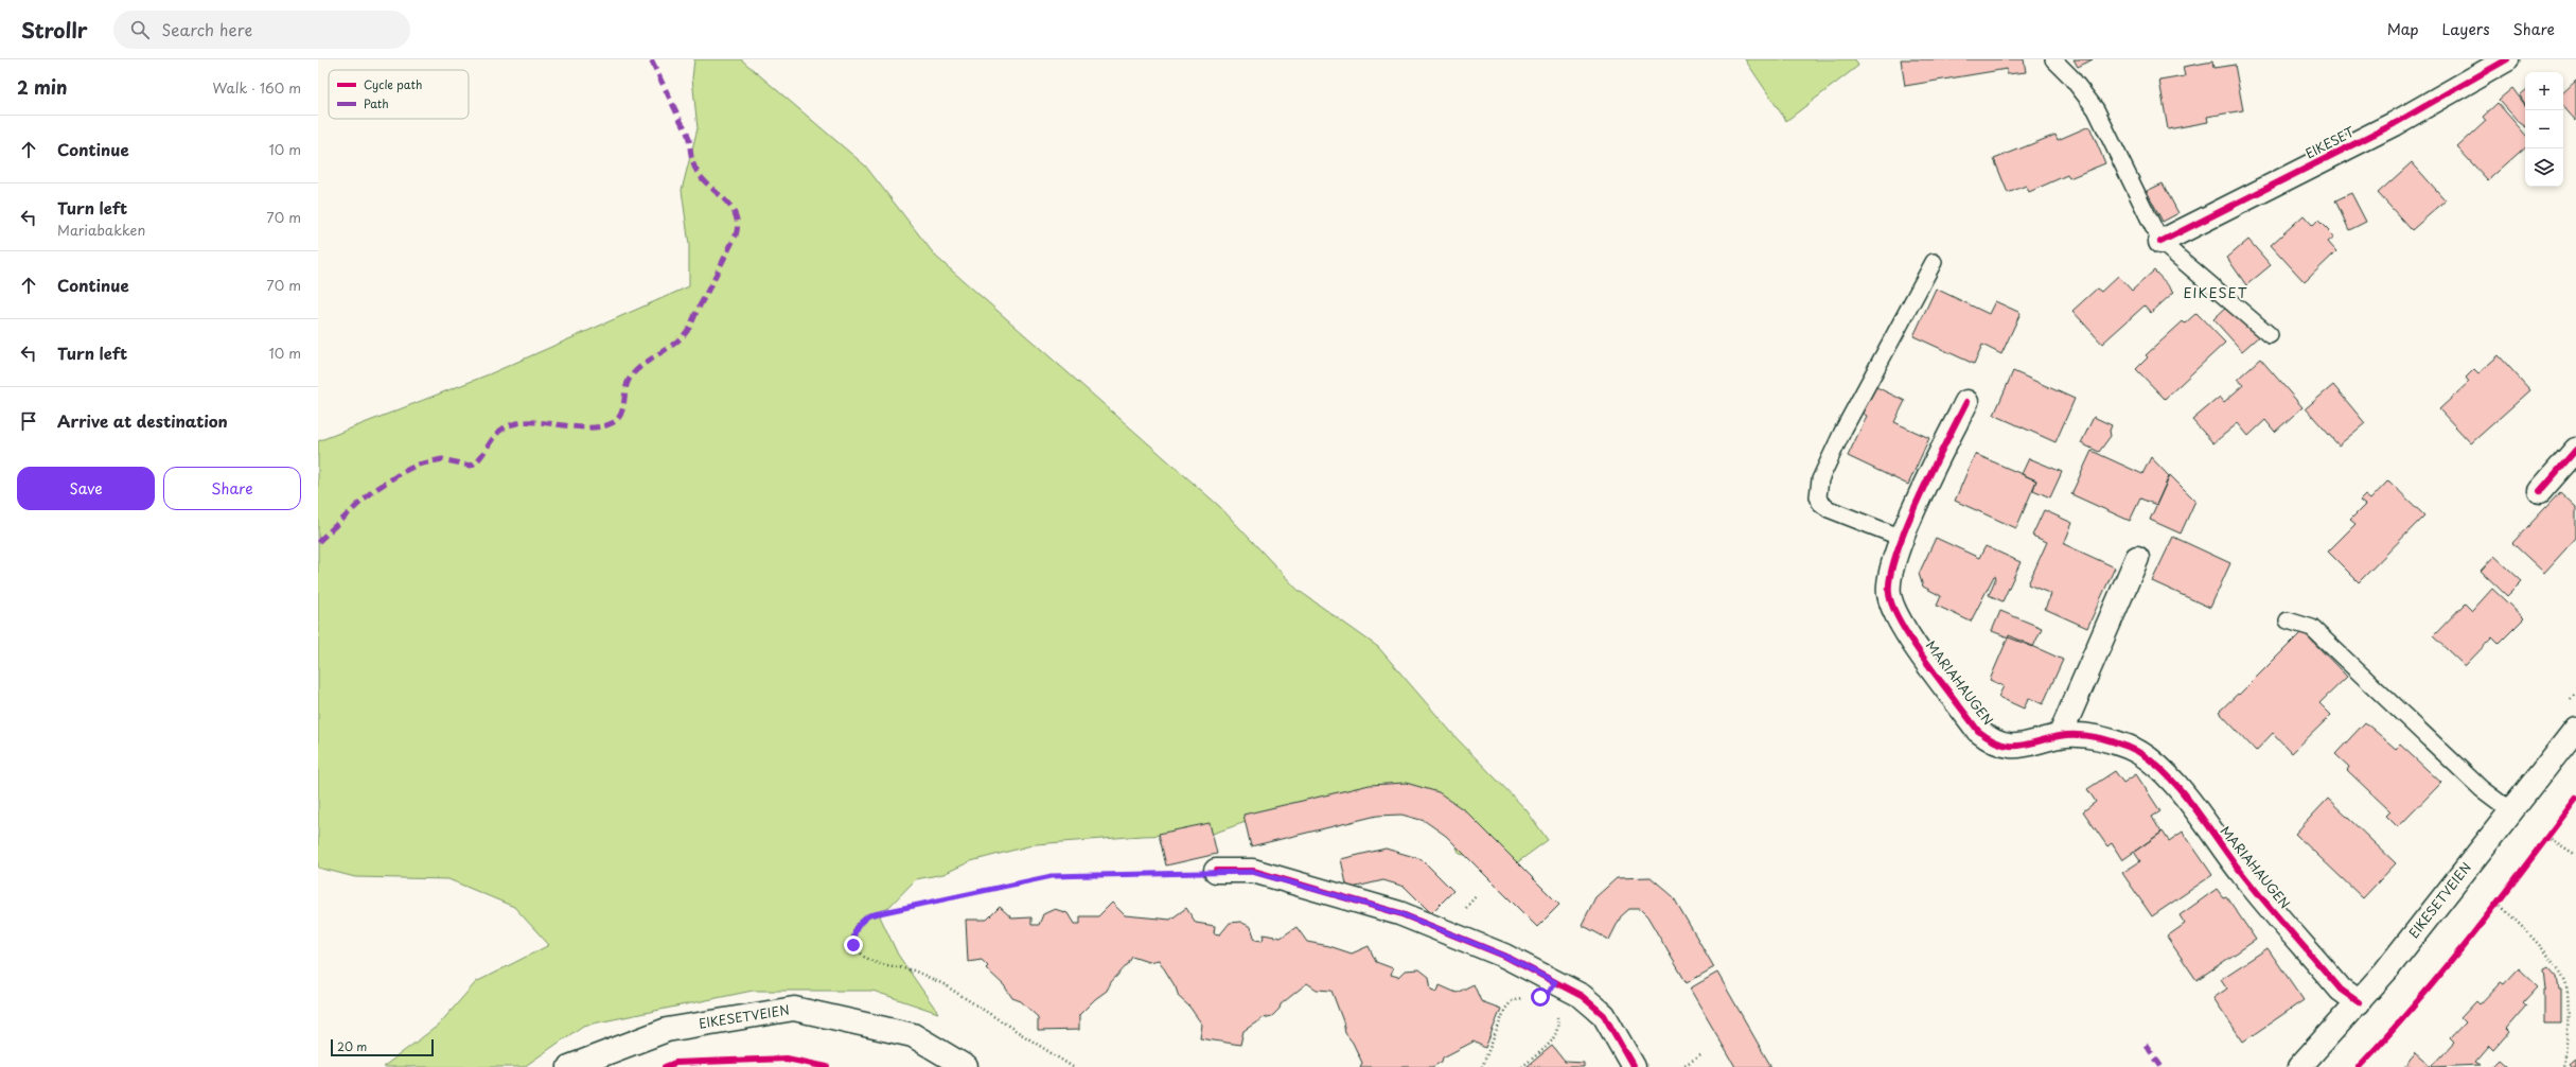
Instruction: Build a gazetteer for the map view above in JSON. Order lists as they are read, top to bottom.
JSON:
{
  "streets": {
    "street": ["EIKESET", "MARIAHAUGEN", "EIKESETVEIEN"]
  },
  "crossings": [
    ["MARIAHAUGEN", "EIKESETVEIEN"]
  ],
  "districts": ["EIKESET"],
  "legend": ["Cycle path", "Path"],
  "scale_bar": "20 m",
  "page": {
    "header": "Strollr",
    "search": "Search here",
    "nav": ["Map", "Layers", "Share"],
    "heading": ["2 min", "Walk · 160 m"],
    "map_buttons": ["+", "−"],
    "list": [
      ["Continue", "10 m"],
      ["Turn left", "Mariabakken", "70 m"],
      ["Continue", "70 m"],
      ["Turn left", "10 m"],
      "Arrive at destination"
    ],
    "buttons": ["Save", "Share"],
    "scale": "20 m"
  }
}
